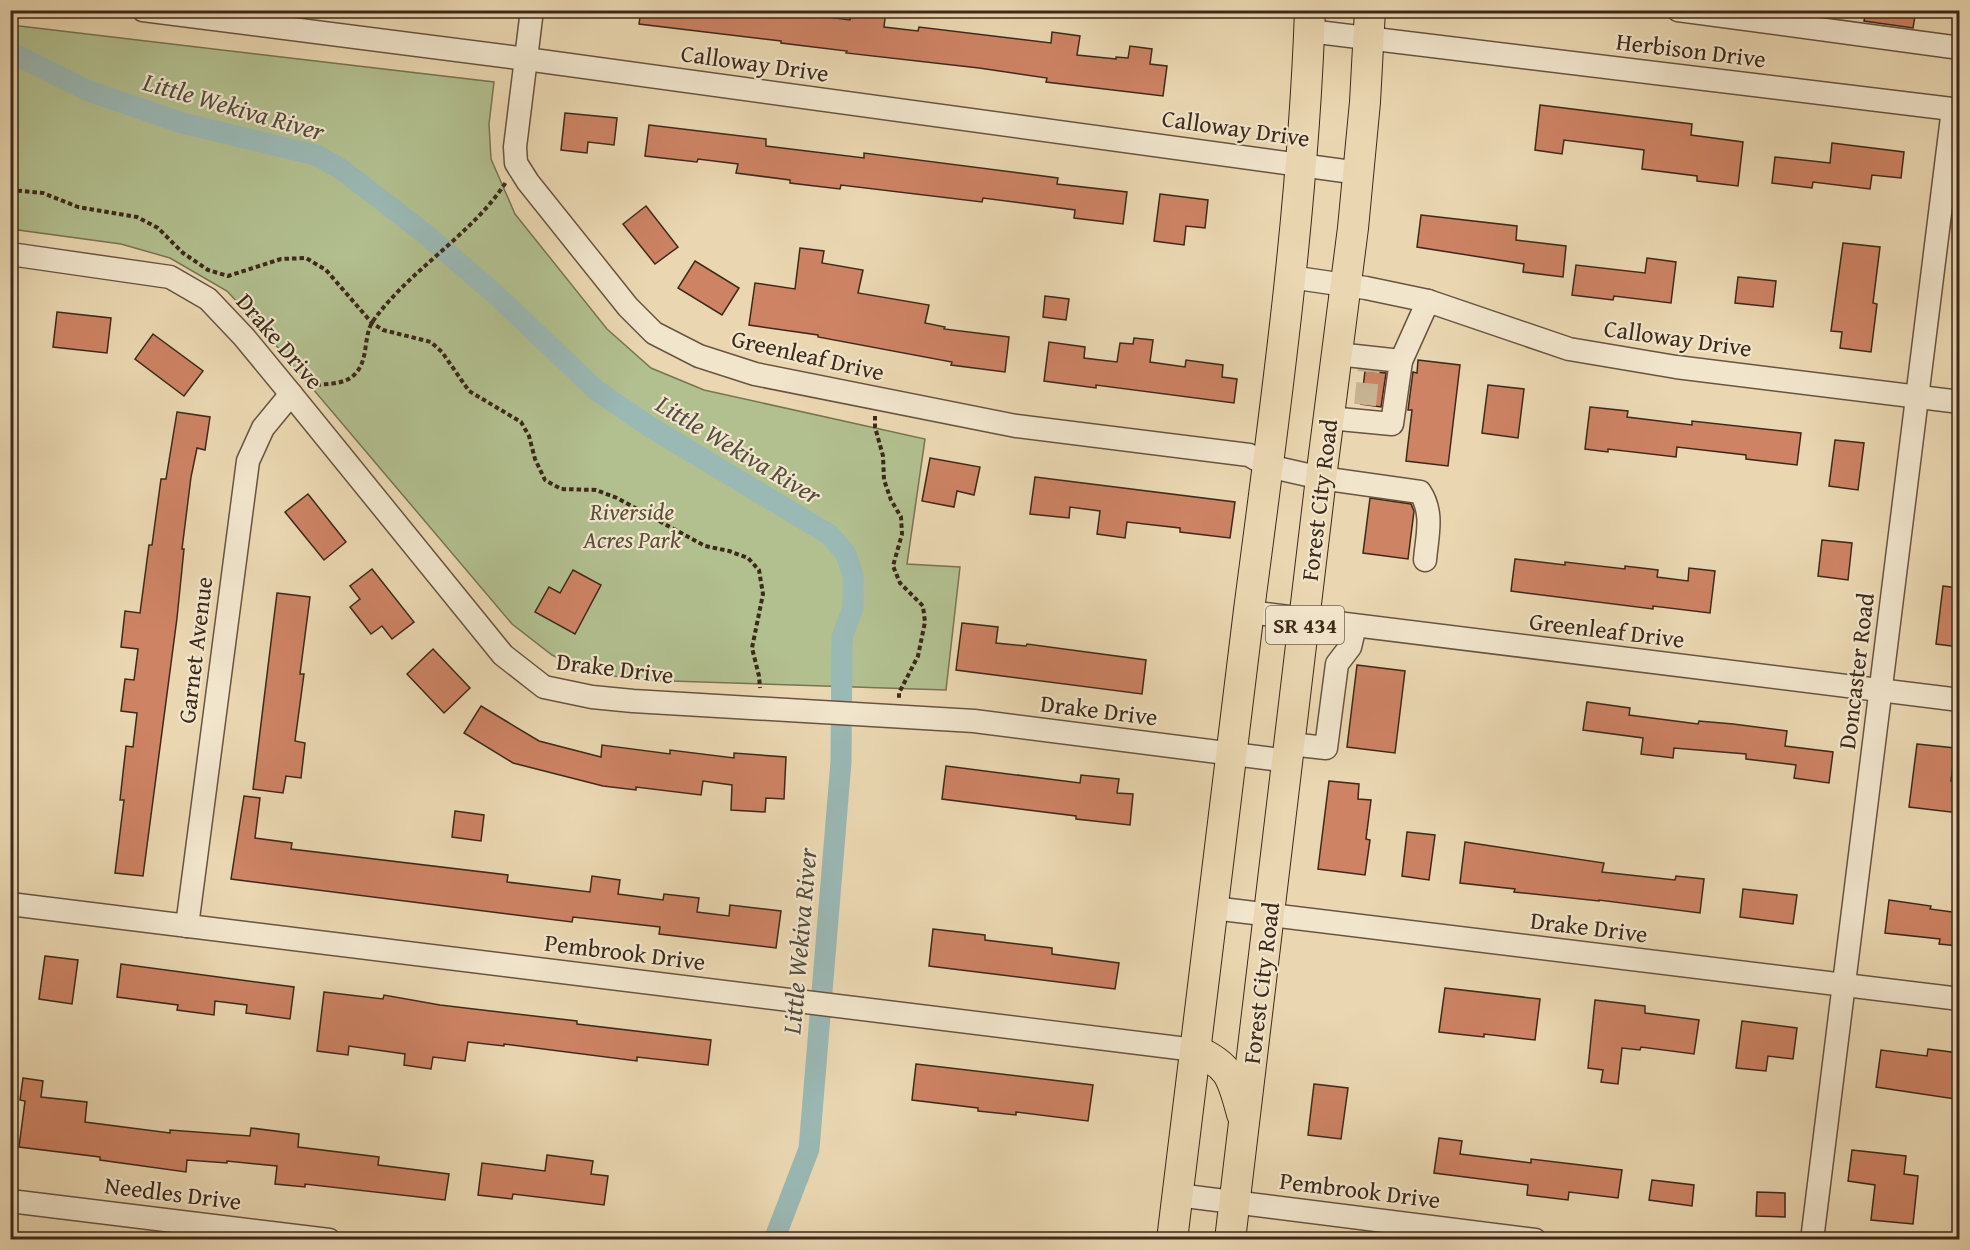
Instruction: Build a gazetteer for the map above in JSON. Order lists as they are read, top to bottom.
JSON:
{
  "streets": {
    "main road": ["Forest City Road", "SR 434"],
    "street": [
      "Herbison Drive",
      "Calloway Drive",
      "Drake Drive",
      "Greenleaf Drive",
      "Garnet Avenue",
      "Doncaster Road",
      "Pembrook Drive",
      "Needles Drive"
    ]
  },
  "crossings": [
    ["Herbison Drive", "Forest City Road"],
    ["Herbison Drive", "SR 434"],
    ["Herbison Drive", "Doncaster Road"],
    ["Calloway Drive", "Forest City Road"],
    ["Calloway Drive", "SR 434"],
    ["Calloway Drive", "Doncaster Road"],
    ["Drake Drive", "Forest City Road"],
    ["Drake Drive", "SR 434"],
    ["Drake Drive", "Garnet Avenue"],
    ["Drake Drive", "Doncaster Road"],
    ["Greenleaf Drive", "Forest City Road"],
    ["Greenleaf Drive", "SR 434"],
    ["Greenleaf Drive", "Doncaster Road"],
    ["Forest City Road", "Pembrook Drive"],
    ["SR 434", "Pembrook Drive"],
    ["Garnet Avenue", "Pembrook Drive"]
  ],
  "water": ["Little Wekiva River"],
  "parks": ["Riverside Acres Park"]
}
